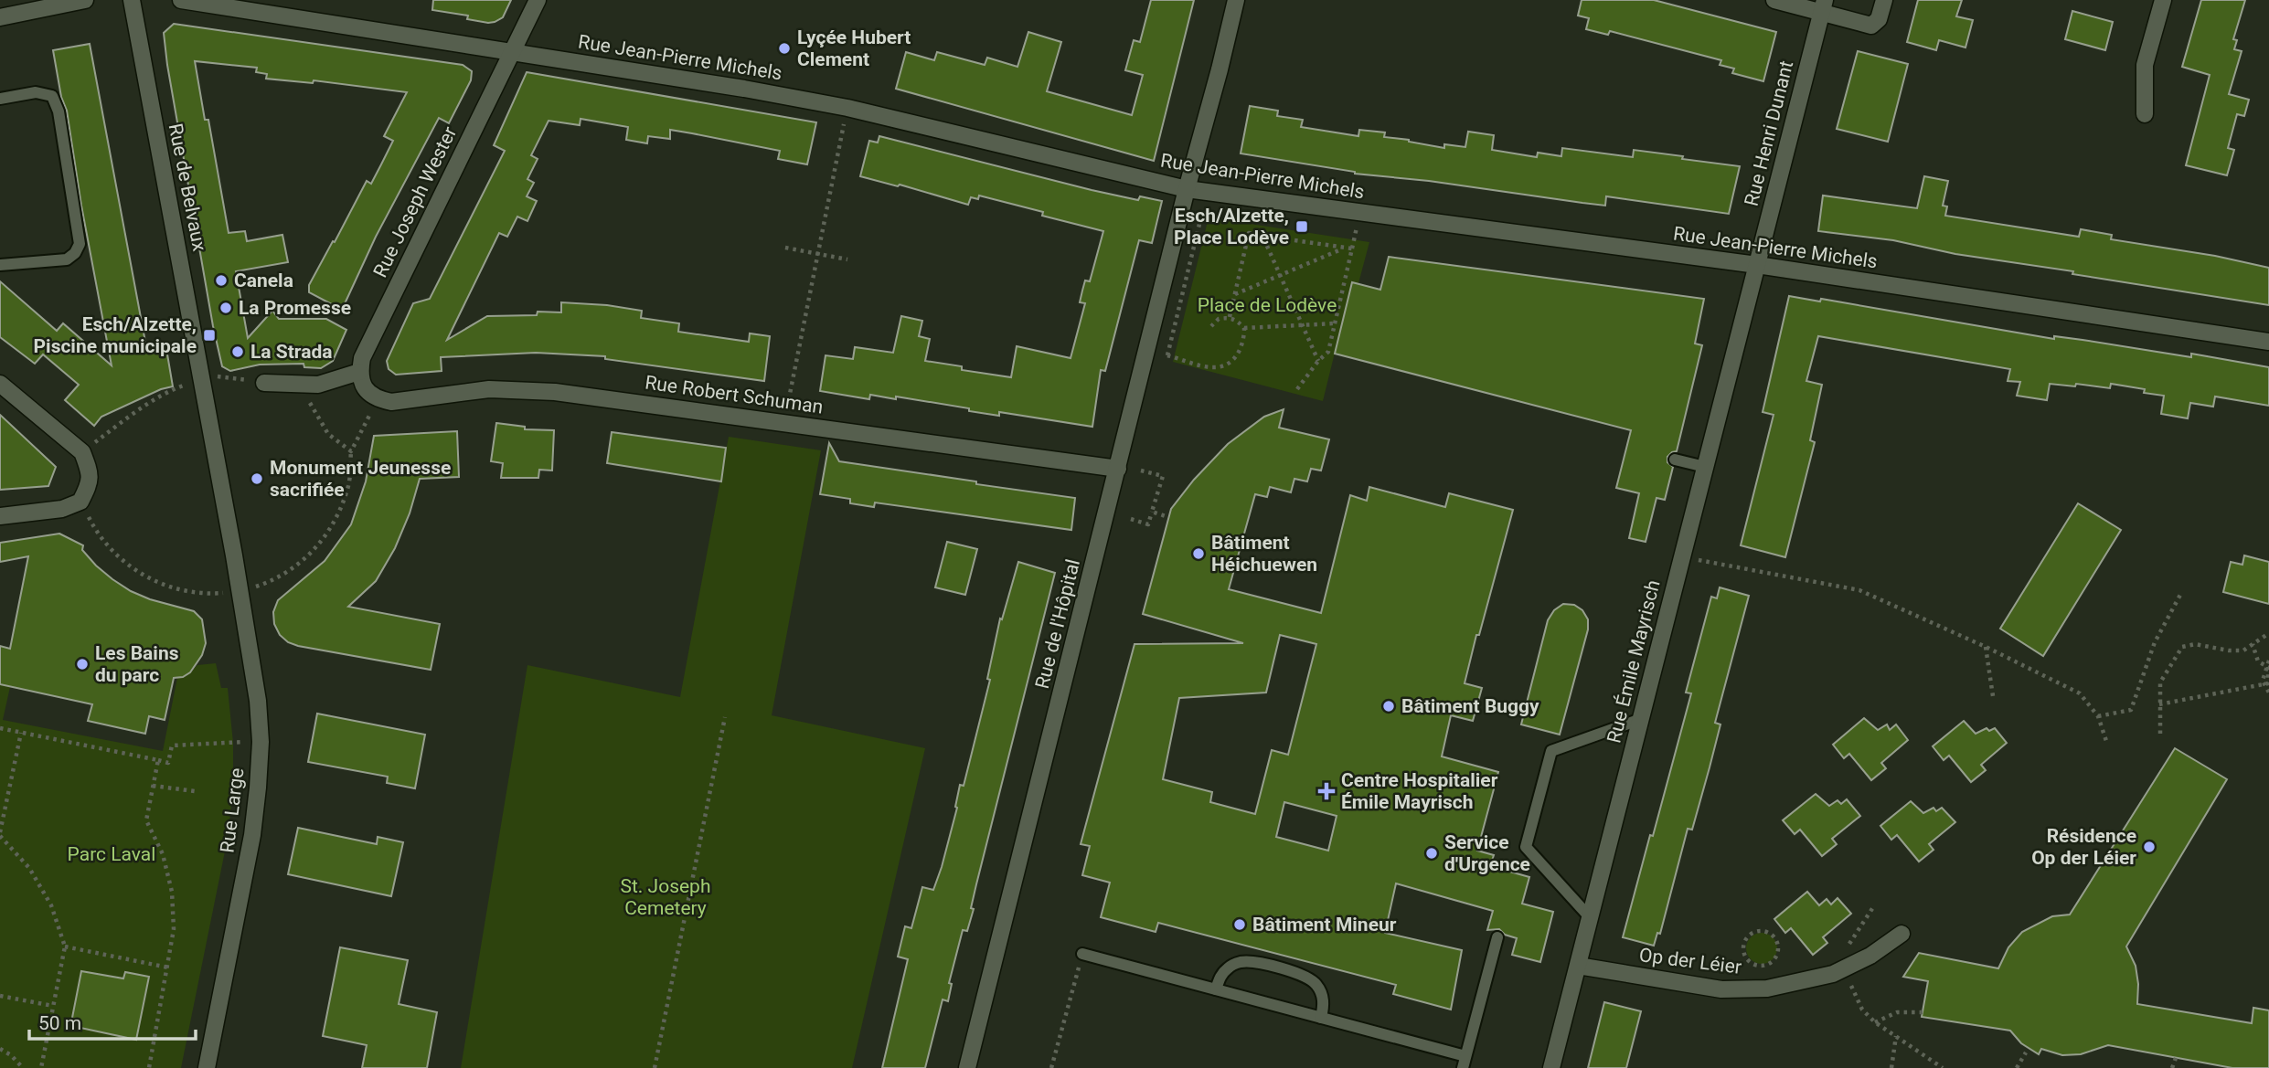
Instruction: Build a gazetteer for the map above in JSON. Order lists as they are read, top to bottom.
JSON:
{
  "streets": {
    "street": [
      "Rue Jean-Pierre Michels",
      "Rue Henri Dunant",
      "Rue de Belvaux",
      "Rue Joseph Wester",
      "Rue Robert Schuman",
      "Rue de l'Hôpital",
      "Rue Émile Mayrisch",
      "Rue Large",
      "Op der Léier"
    ]
  },
  "crossings": [
    ["Rue Jean-Pierre Michels", "Rue Henri Dunant"],
    ["Rue Jean-Pierre Michels", "Rue Joseph Wester"],
    ["Rue Jean-Pierre Michels", "Rue de l'Hôpital"],
    ["Rue Jean-Pierre Michels", "Rue Émile Mayrisch"],
    ["Rue Henri Dunant", "Rue Émile Mayrisch"],
    ["Rue de Belvaux", "Rue Large"],
    ["Rue Robert Schuman", "Rue de l'Hôpital"],
    ["Rue Émile Mayrisch", "Op der Léier"]
  ],
  "parks": ["Place de Lodève", "Parc Laval", "St. Joseph Cemetery"],
  "places": {
    "other": [
      "Lyçée Hubert Clement",
      "Canela",
      "La Promesse",
      "La Strada",
      "Monument Jeunesse sacrifiée",
      "Bâtiment Héichuewen",
      "Les Bains du parc",
      "Bâtiment Buggy",
      "Résidence Op der Léier",
      "Service d'Urgence",
      "Bâtiment Mineur"
    ],
    "transit": ["Esch/Alzette, Place Lodève", "Esch/Alzette, Piscine municipale"],
    "health": ["Centre Hospitalier Émile Mayrisch"]
  },
  "scale_bar": "50 m"
}
